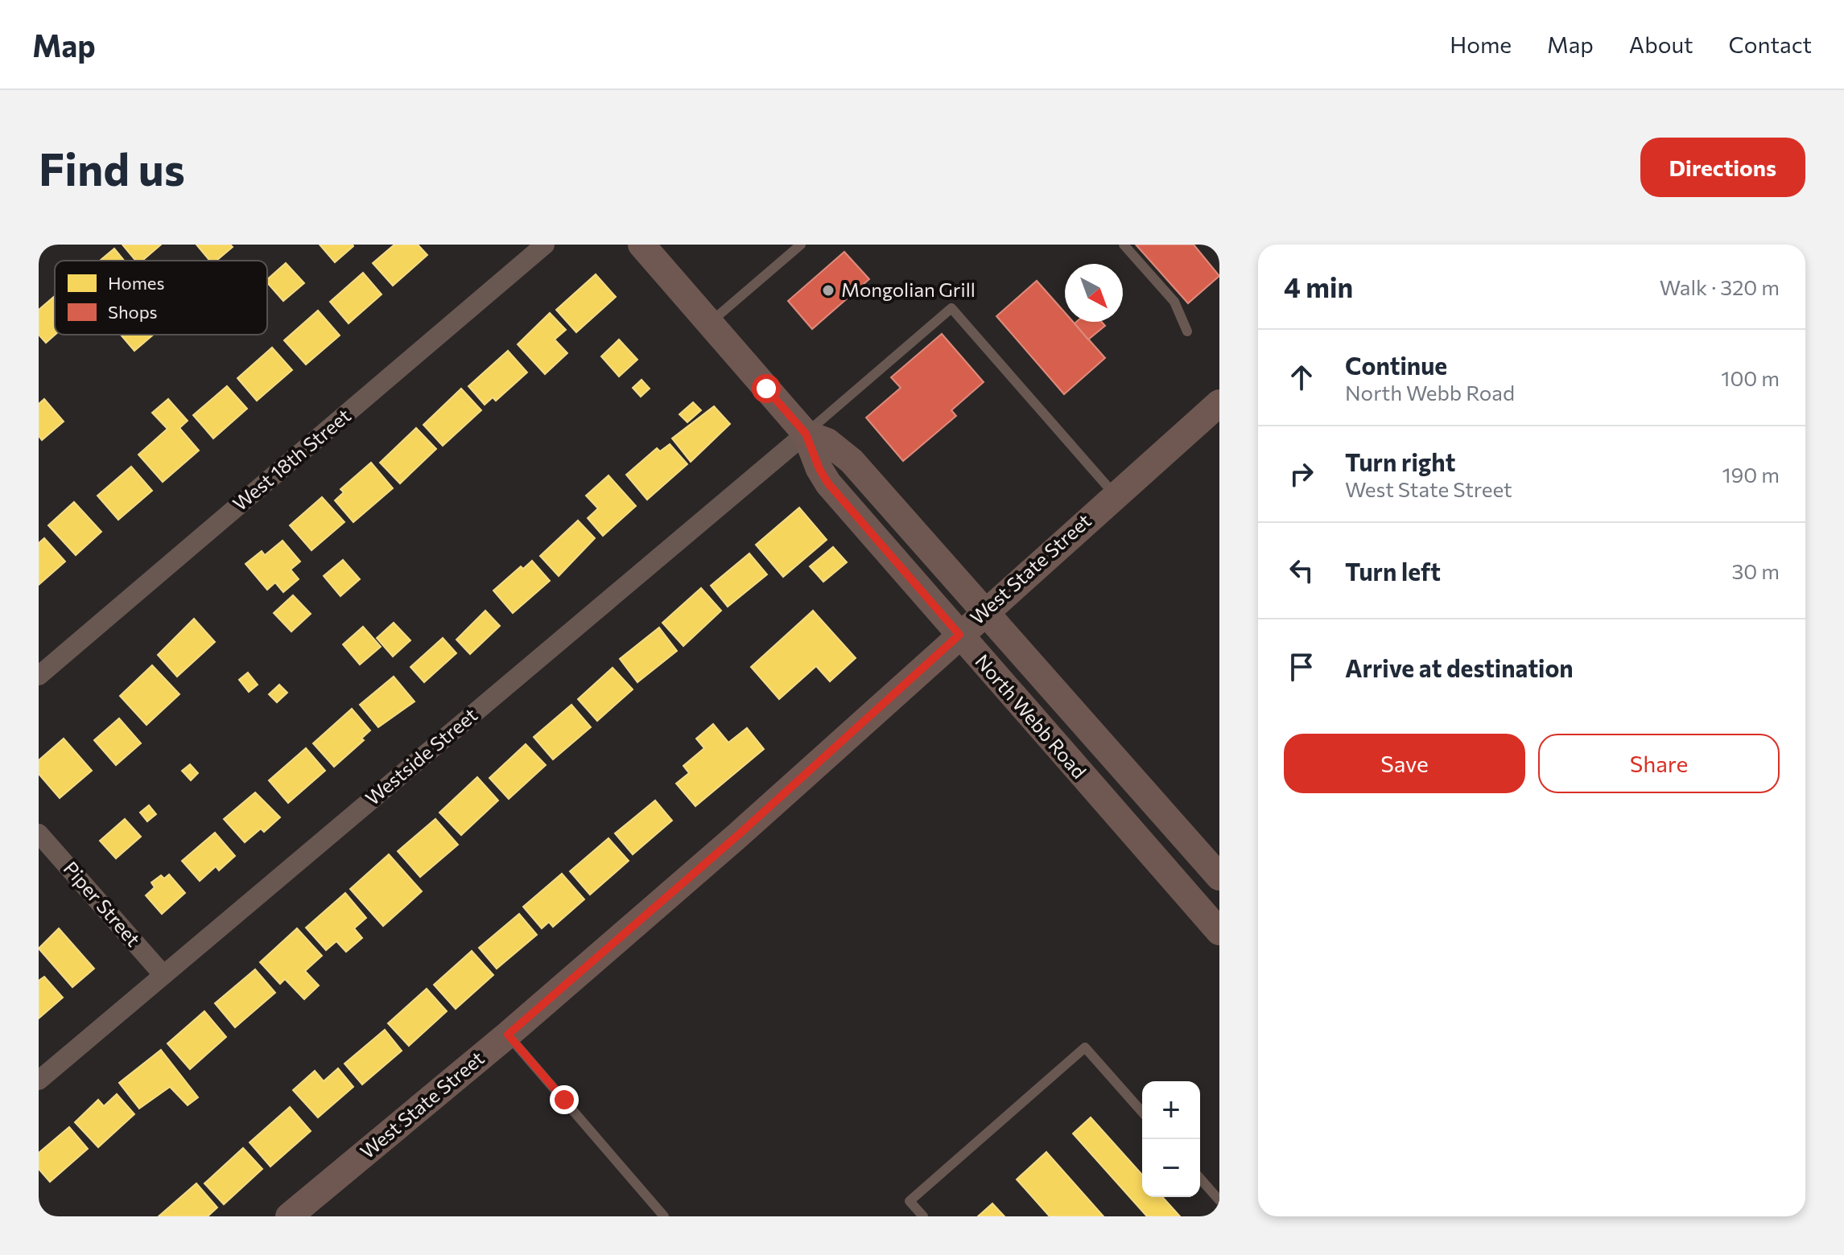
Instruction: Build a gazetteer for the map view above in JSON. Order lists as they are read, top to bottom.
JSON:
{
  "streets": {
    "main road": ["West State Street", "North Webb Road"],
    "street": ["West 18th Street", "Westside Street", "Piper Street"]
  },
  "crossings": [
    ["West State Street", "North Webb Road"],
    ["North Webb Road", "Westside Street"],
    ["Westside Street", "Piper Street"]
  ],
  "places": ["Mongolian Grill"],
  "legend": ["Homes", "Shops"],
  "north": "bottom right",
  "page": {
    "header": "Map",
    "nav": [
      "Home",
      "Map",
      "About",
      "Contact"
    ],
    "buttons": [
      "Directions",
      ["Save", "Share"]
    ],
    "title": "Find us",
    "heading": ["4 min", "Walk · 320 m"],
    "list": [
      ["Continue", "North Webb Road", "100 m"],
      ["Turn right", "West State Street", "190 m"],
      ["Turn left", "30 m"],
      "Arrive at destination"
    ],
    "map_buttons": ["+", "−"]
  }
}
